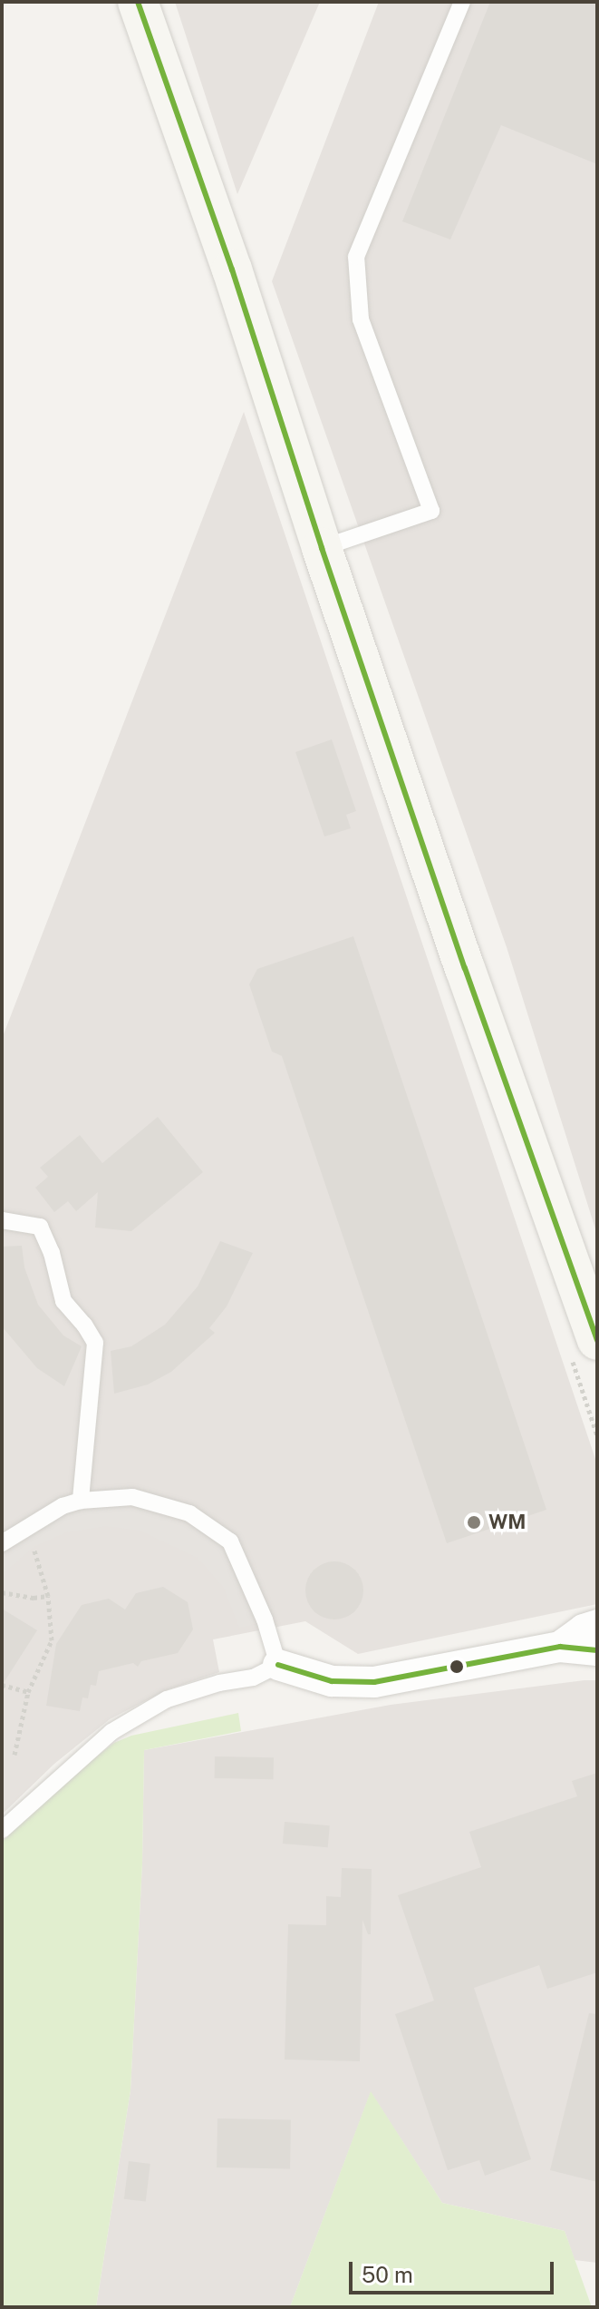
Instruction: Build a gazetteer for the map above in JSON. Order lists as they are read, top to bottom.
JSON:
{
  "places": ["WM"],
  "scale_bar": "50 m"
}
